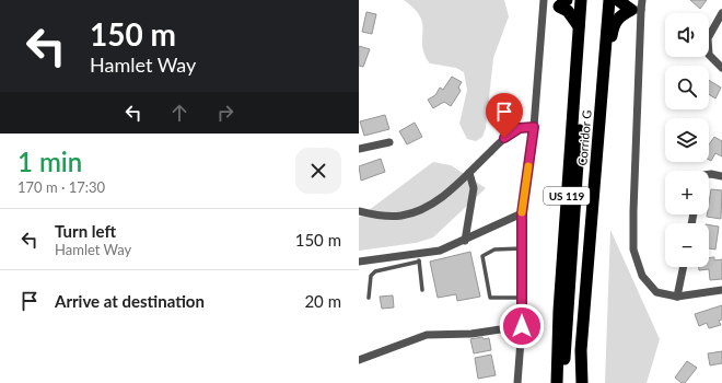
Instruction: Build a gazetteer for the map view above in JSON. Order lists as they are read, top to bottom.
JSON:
{
  "streets": {
    "highway": ["Corridor G", "US 119"]
  },
  "page": {
    "turn": ["150 m", "Hamlet Way"],
    "map_buttons": ["+", "−"],
    "heading": ["1 min", "170 m · 17:30"],
    "list": [
      {
        "name": "Turn left",
        "note": "Hamlet Way",
        "value": "150 m"
      },
      {
        "name": "Arrive at destination",
        "value": "20 m"
      }
    ]
  }
}
